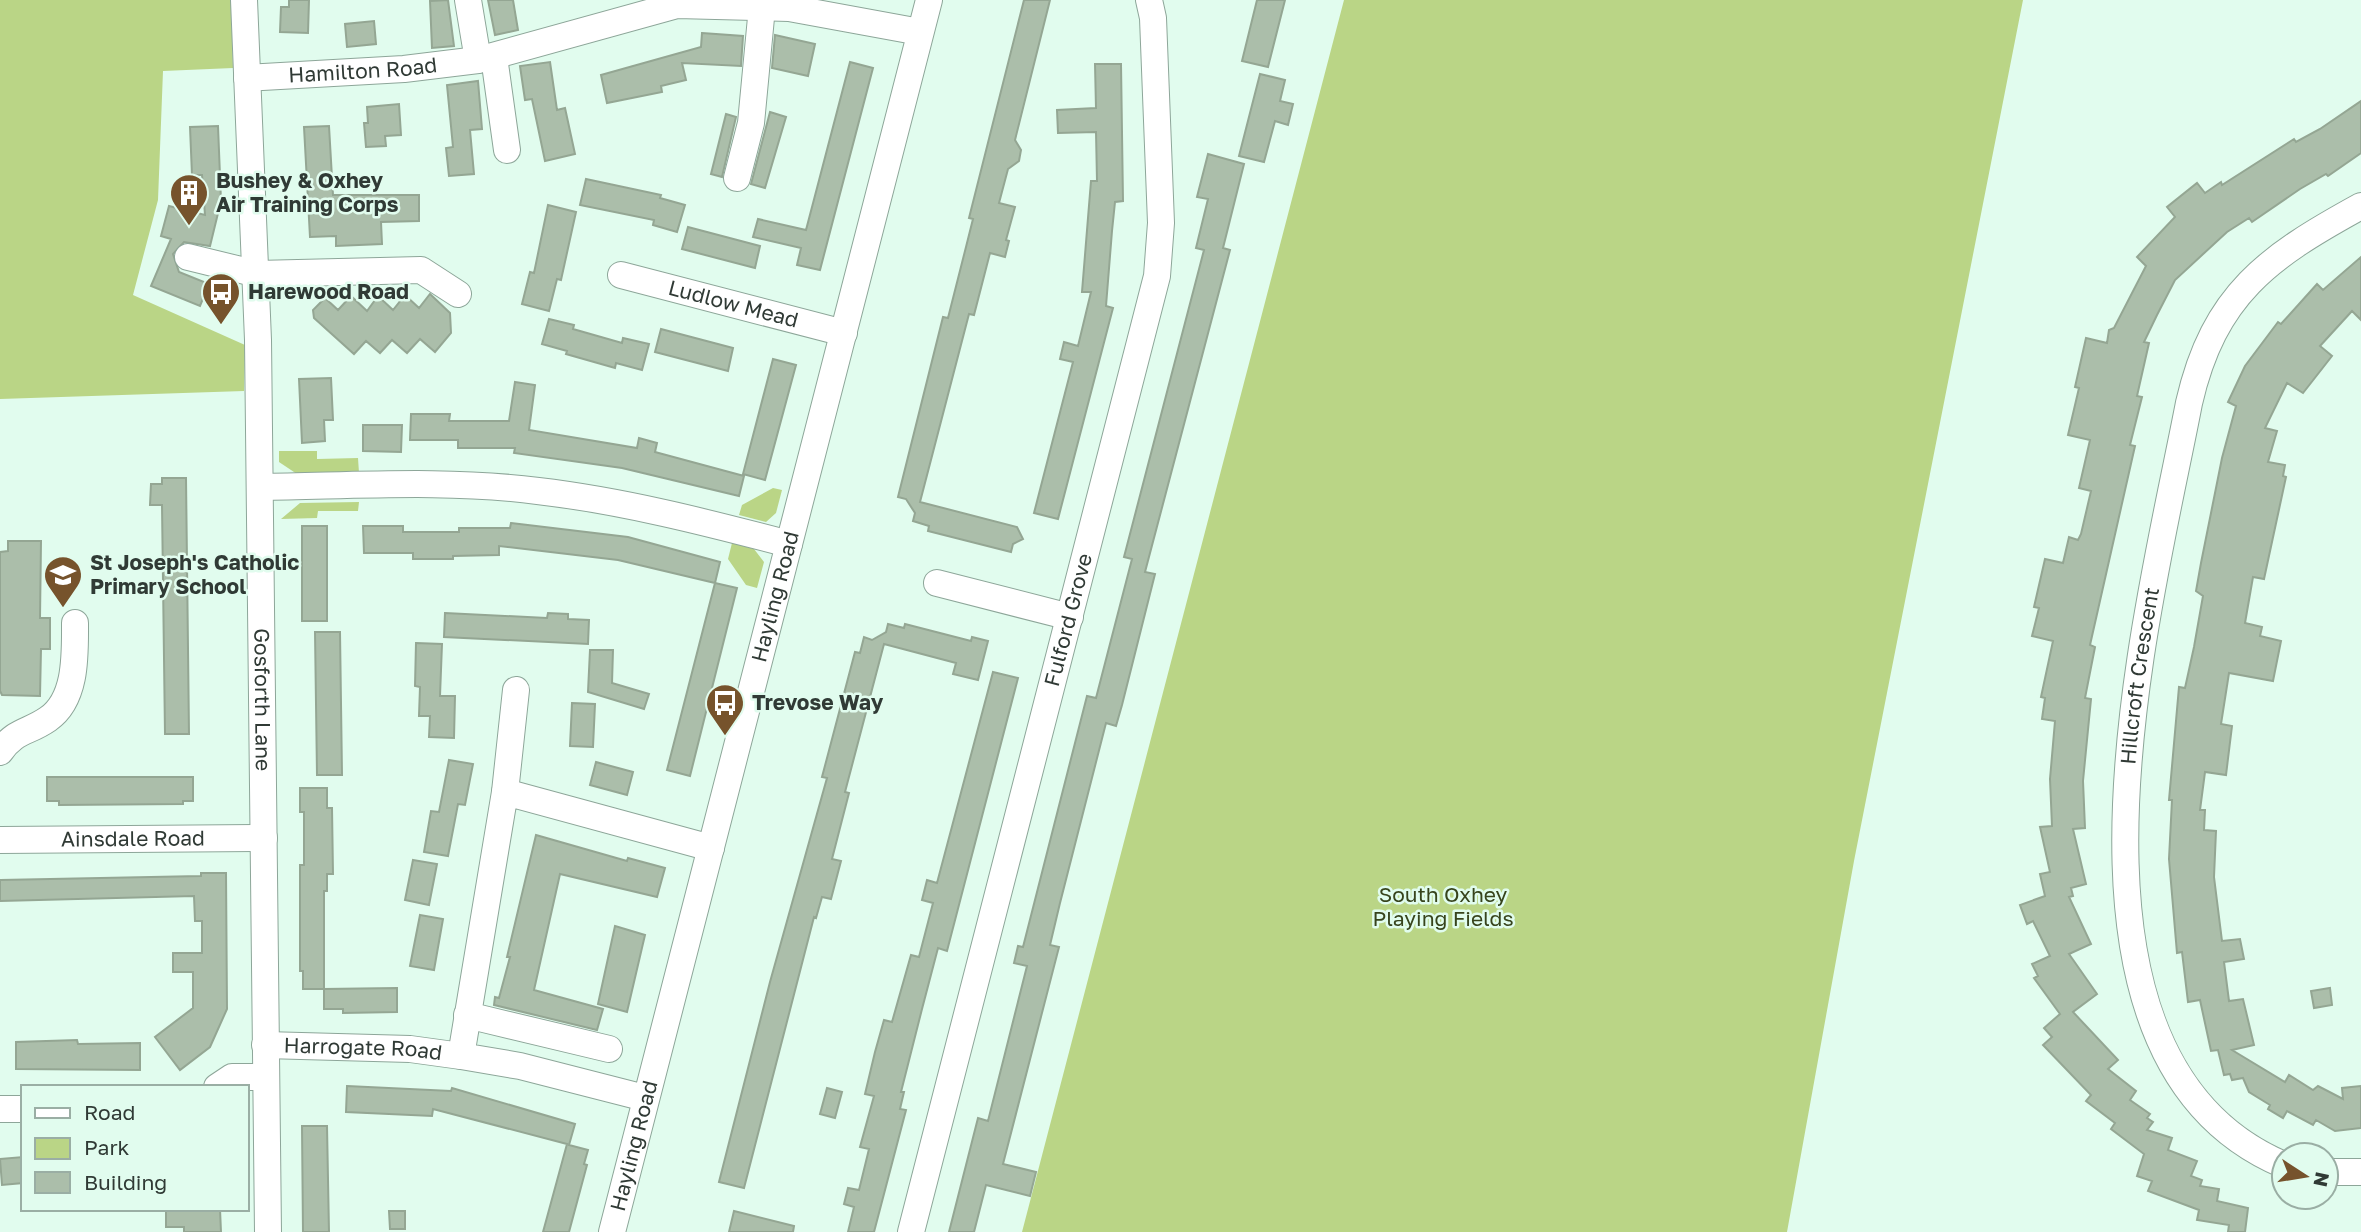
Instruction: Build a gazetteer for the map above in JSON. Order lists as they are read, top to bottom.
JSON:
{
  "streets": {
    "street": [
      "Hamilton Road",
      "Ludlow Mead",
      "Hayling Road",
      "Fulford Grove",
      "Hillcroft Crescent",
      "Gosforth Lane",
      "Ainsdale Road",
      "Harrogate Road"
    ]
  },
  "crossings": [
    ["Hamilton Road", "Hayling Road"],
    ["Hamilton Road", "Gosforth Lane"],
    ["Ludlow Mead", "Hayling Road"],
    ["Gosforth Lane", "Ainsdale Road"],
    ["Gosforth Lane", "Harrogate Road"]
  ],
  "parks": ["South Oxhey Playing Fields"],
  "places": {
    "building": ["Bushey & Oxhey Air Training Corps"],
    "bus stop": ["Harewood Road", "Trevose Way"],
    "school or university": ["St Joseph's Catholic Primary School"]
  },
  "legend": ["Road", "Park", "Building"],
  "north": "right"
}
